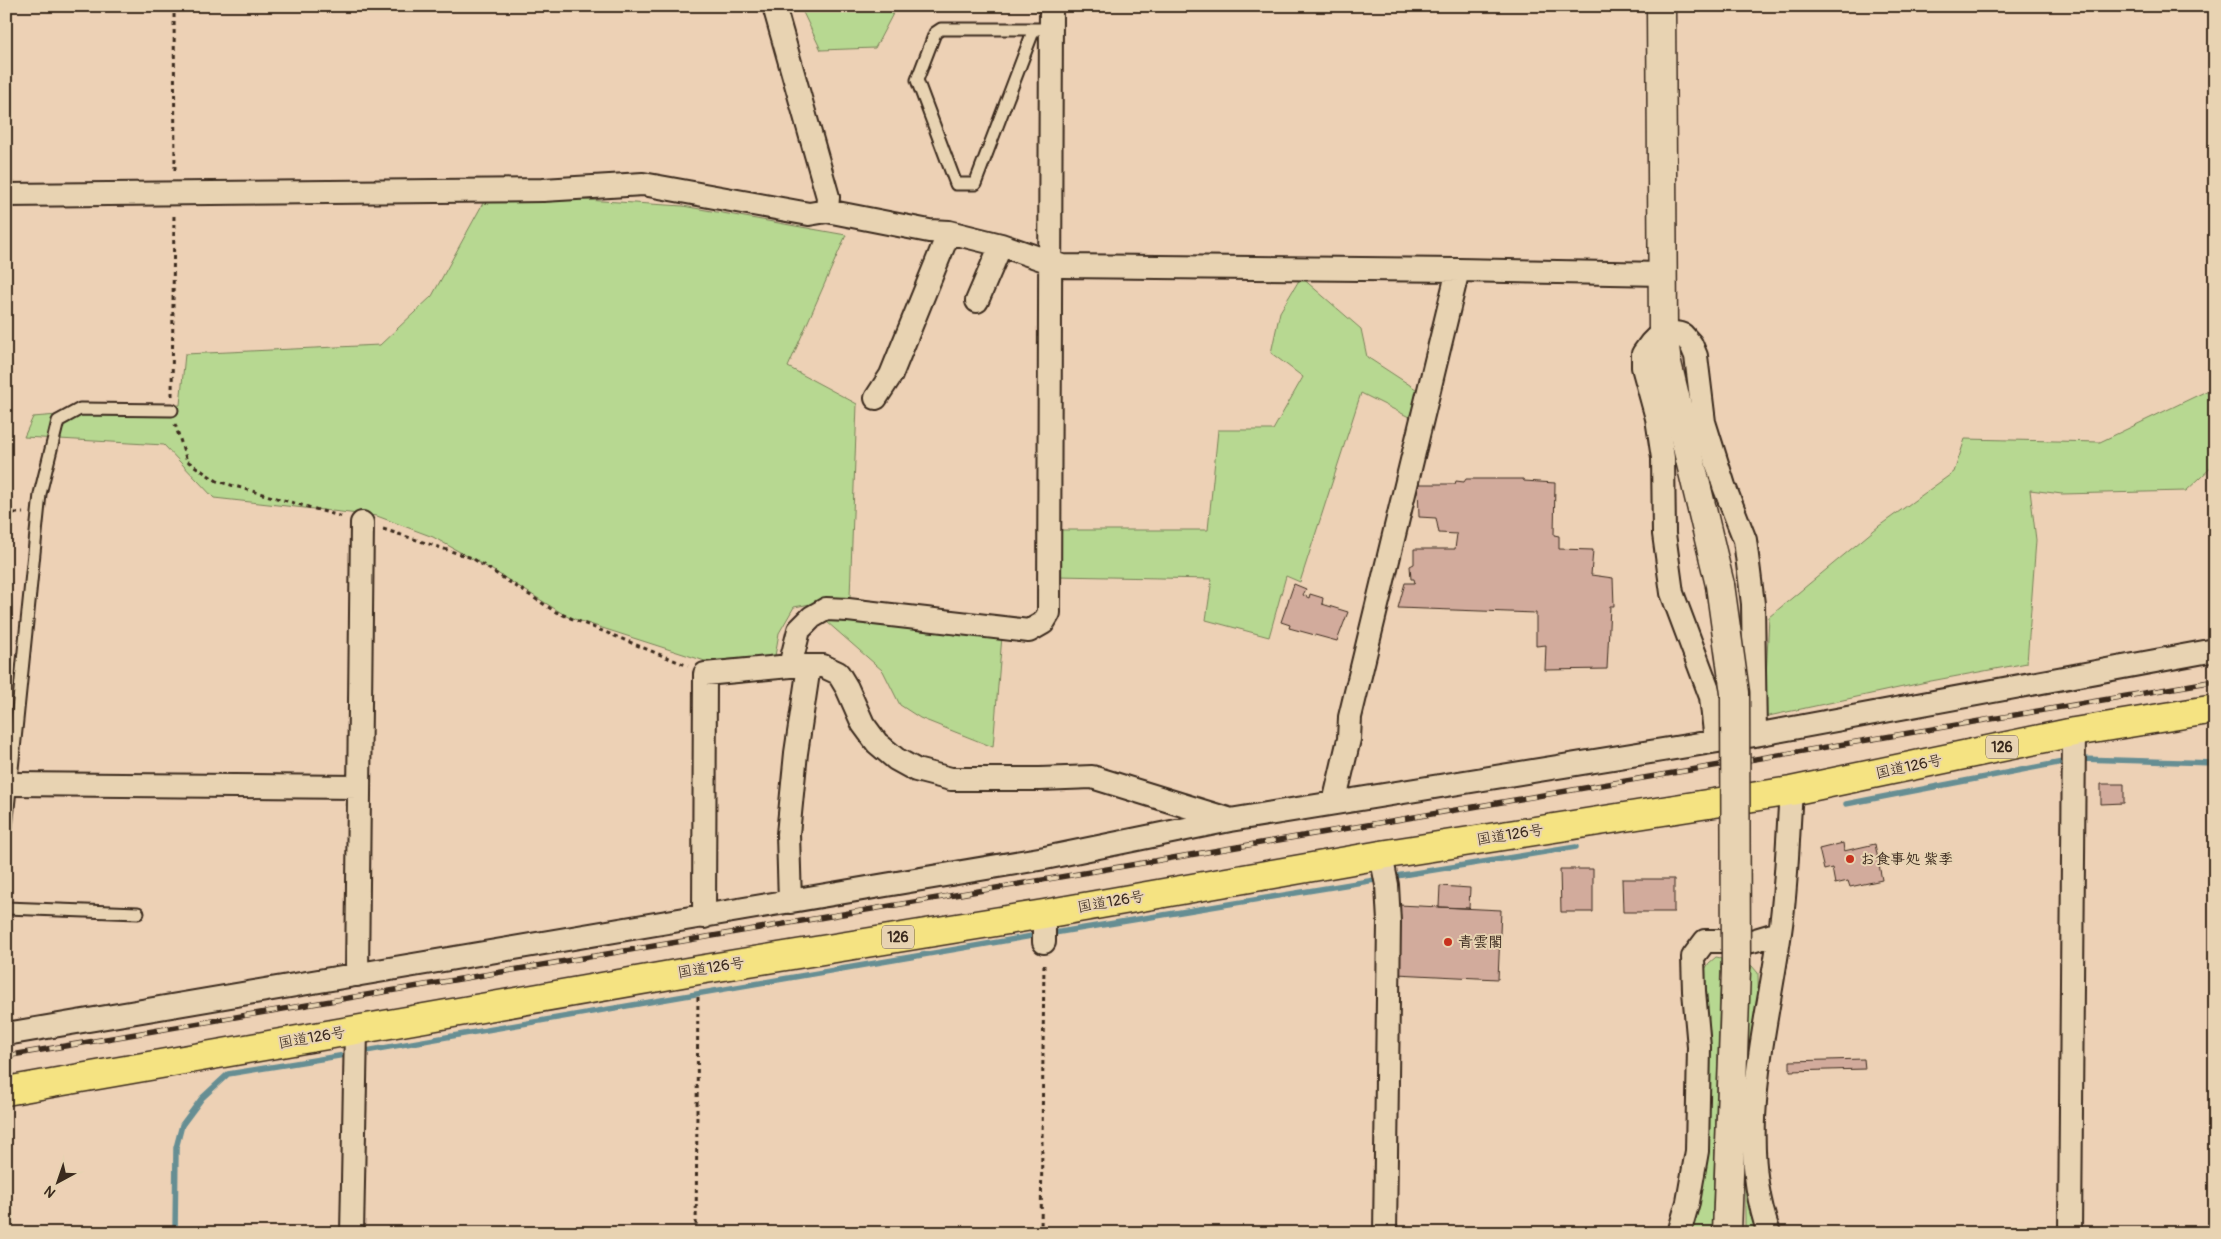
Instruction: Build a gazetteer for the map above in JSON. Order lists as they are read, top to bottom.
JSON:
{
  "streets": {
    "highway": ["126", "国道126号"]
  },
  "places": ["お食事処 紫季", "青雲閣"],
  "north": "bottom left"
}
